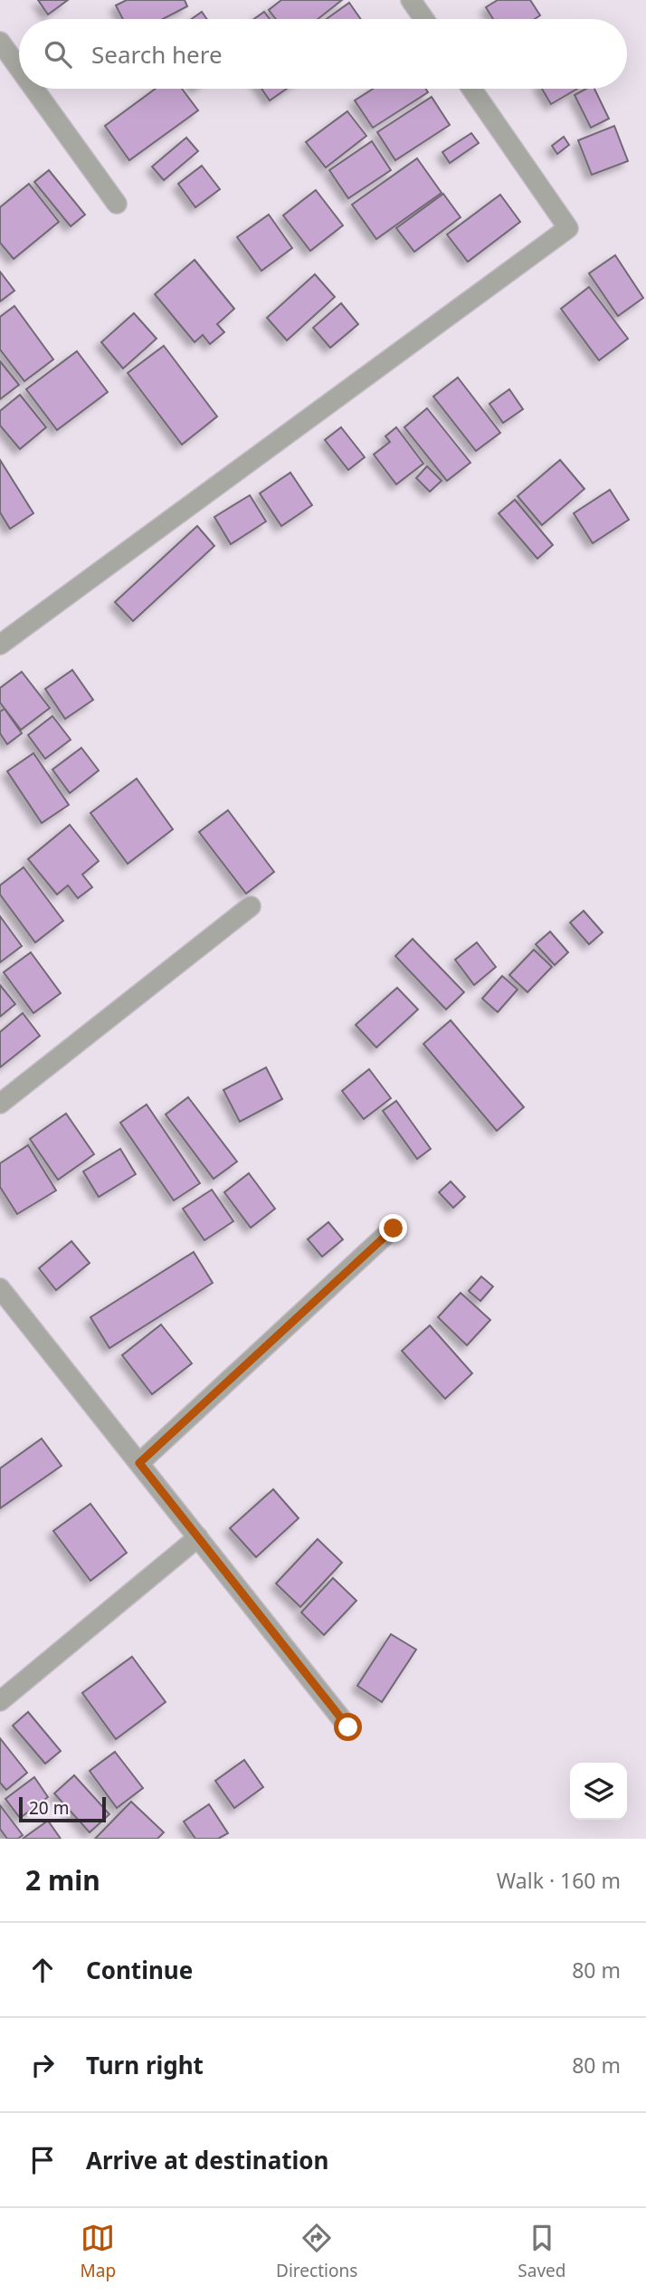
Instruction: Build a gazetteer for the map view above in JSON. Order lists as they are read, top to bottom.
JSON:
{
  "scale_bar": "20 m",
  "page": {
    "search": "Search here",
    "scale": "20 m",
    "heading": ["2 min", "Walk · 160 m"],
    "list": [
      ["Continue", "80 m"],
      ["Turn right", "80 m"],
      "Arrive at destination"
    ],
    "nav": ["Map", "Directions", "Saved"]
  }
}
